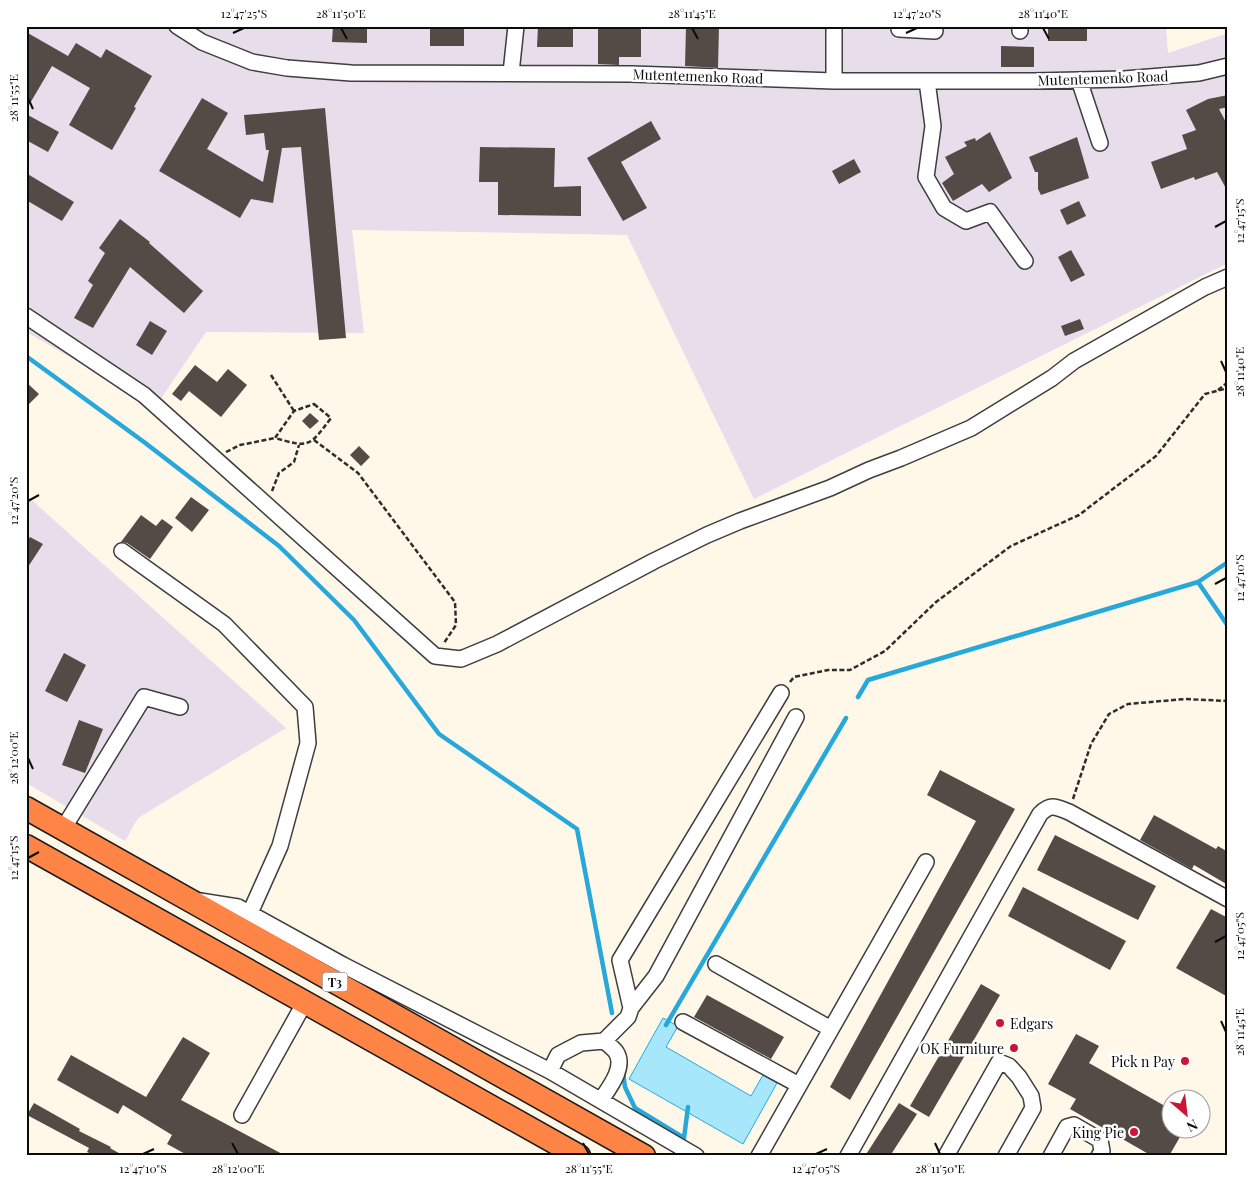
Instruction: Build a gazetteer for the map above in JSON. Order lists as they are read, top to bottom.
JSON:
{
  "streets": {
    "highway": ["T3"],
    "street": ["Mutentemenko Road"]
  },
  "places": [
    "Edgars",
    "OK Furniture",
    "Pick n Pay",
    "King Pie"
  ],
  "north": "bottom right",
  "coordinates": [
    "12°47'25\"S",
    "28°11'50\"E",
    "28°11'45\"E",
    "12°47'20\"S",
    "28°11'40\"E",
    "28°11'55\"E",
    "12°47'15\"S",
    "12°47'10\"S",
    "28°12'00\"E",
    "12°47'05\"S"
  ]
}
